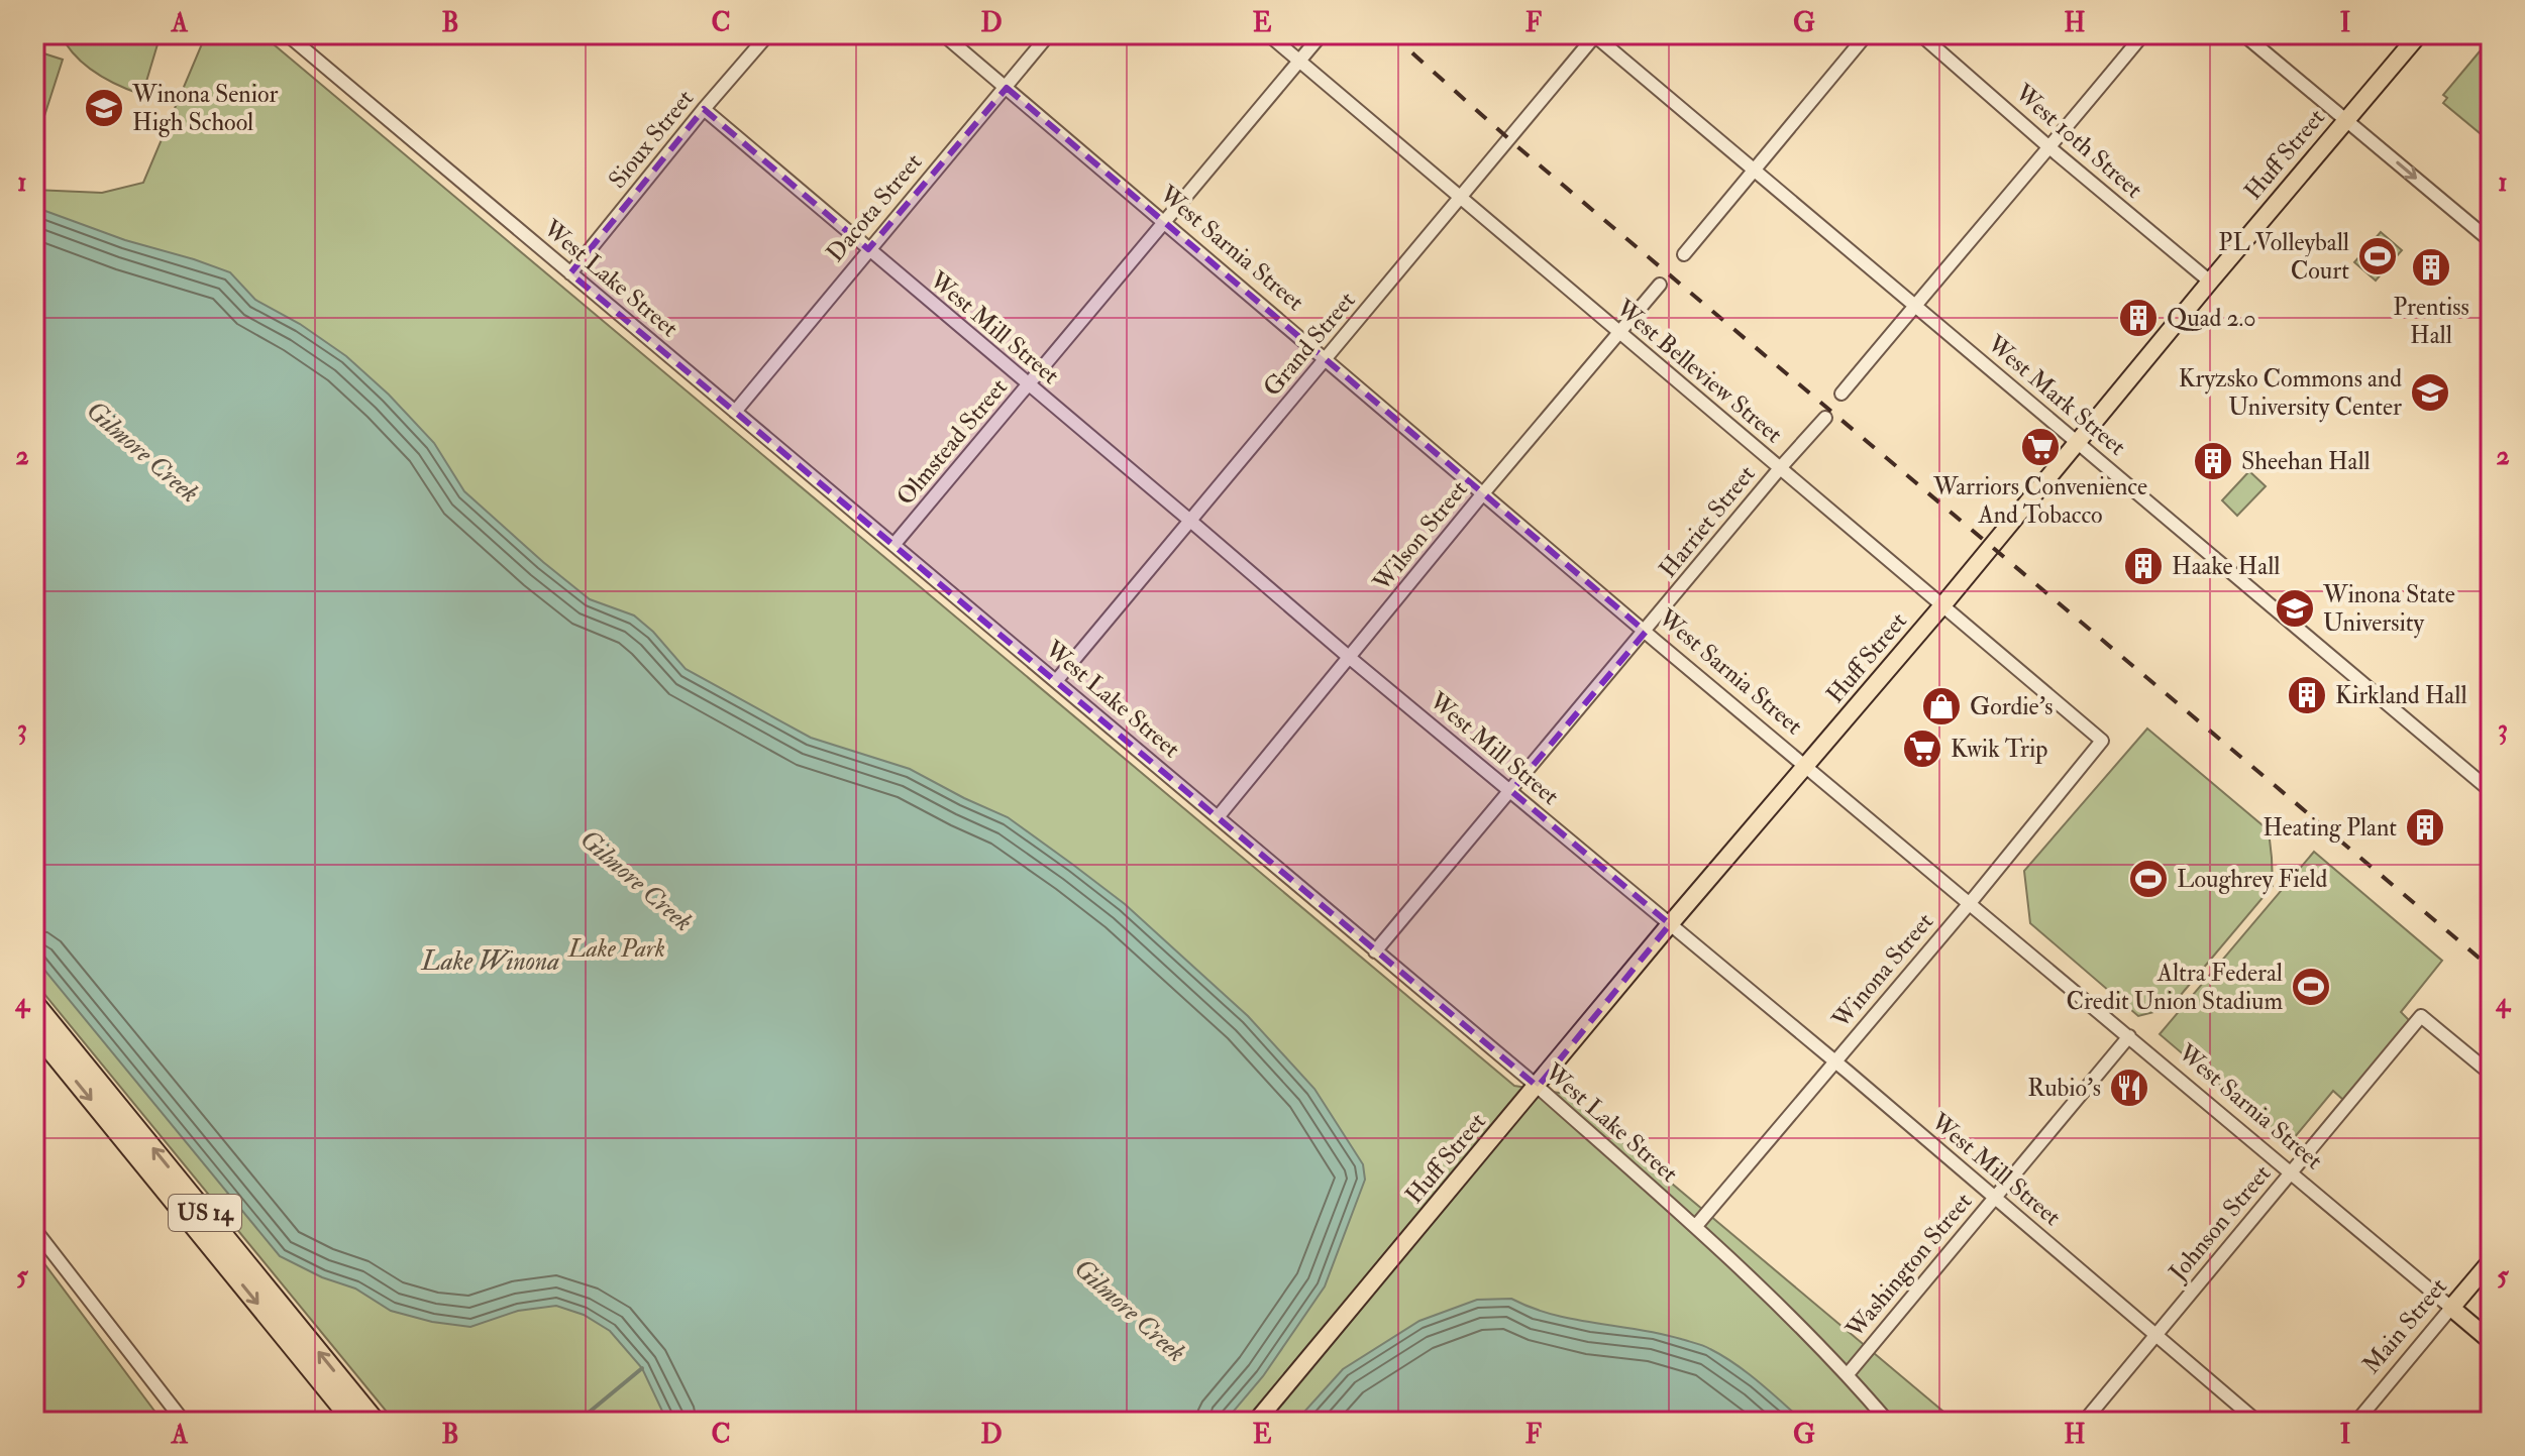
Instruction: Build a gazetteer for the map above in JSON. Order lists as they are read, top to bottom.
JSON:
{
  "streets": {
    "highway": ["US 14"],
    "main road": ["Huff Street", "West Sarnia Street", "Main Street"],
    "street": [
      "Sioux Street",
      "West 10th Street",
      "Dacota Street",
      "West Lake Street",
      "West Mill Street",
      "Grand Street",
      "West Belleview Street",
      "West Mark Street",
      "Olmstead Street",
      "Harriet Street",
      "Wilson Street",
      "Winona Street",
      "Johnson Street",
      "Washington Street"
    ]
  },
  "crossings": [
    ["Sioux Street", "West Lake Street"],
    ["Sioux Street", "West Mill Street"],
    ["West 10th Street", "Huff Street"],
    ["Huff Street", "West Sarnia Street"],
    ["Huff Street", "West Lake Street"],
    ["Huff Street", "West Mill Street"],
    ["Huff Street", "West Belleview Street"],
    ["Huff Street", "West Mark Street"],
    ["Dacota Street", "West Sarnia Street"],
    ["Dacota Street", "West Lake Street"],
    ["Dacota Street", "West Mill Street"],
    ["West Sarnia Street", "Grand Street"],
    ["West Sarnia Street", "Olmstead Street"],
    ["West Sarnia Street", "Harriet Street"],
    ["West Sarnia Street", "Wilson Street"],
    ["West Sarnia Street", "Winona Street"],
    ["West Sarnia Street", "Johnson Street"],
    ["West Sarnia Street", "Washington Street"],
    ["West Sarnia Street", "Main Street"],
    ["West Lake Street", "Grand Street"],
    ["West Lake Street", "Olmstead Street"],
    ["West Lake Street", "Harriet Street"],
    ["West Lake Street", "Wilson Street"],
    ["West Lake Street", "Winona Street"],
    ["West Lake Street", "Washington Street"],
    ["West Mill Street", "Grand Street"],
    ["West Mill Street", "Olmstead Street"],
    ["West Mill Street", "Harriet Street"],
    ["West Mill Street", "Wilson Street"],
    ["West Mill Street", "Winona Street"],
    ["West Mill Street", "Johnson Street"],
    ["West Mill Street", "Washington Street"],
    ["Grand Street", "West Belleview Street"],
    ["Grand Street", "West Mark Street"],
    ["West Belleview Street", "Olmstead Street"],
    ["West Belleview Street", "Harriet Street"],
    ["West Belleview Street", "Wilson Street"],
    ["West Belleview Street", "Winona Street"]
  ],
  "water": ["Gilmore Creek", "Lake Winona"],
  "parks": ["Lake Park"],
  "places": {
    "school or university": ["Winona Senior High School", "Kryzsko Commons and University Center", "Winona State University"],
    "sports": ["PL Volleyball Court", "Loughrey Field", "Altra Federal Credit Union Stadium"],
    "building": [
      "Prentiss Hall",
      "Quad 2.0",
      "Sheehan Hall",
      "Haake Hall",
      "Kirkland Hall",
      "Heating Plant"
    ],
    "supermarket": ["Warriors Convenience And Tobacco", "Kwik Trip"],
    "shop": ["Gordie's"],
    "restaurant": ["Rubio's"]
  },
  "grid": {
    "columns": [
      "A",
      "B",
      "C",
      "D",
      "E",
      "F",
      "G",
      "H",
      "I"
    ],
    "rows": [
      "1",
      "2",
      "3",
      "4",
      "5"
    ]
  }
}
